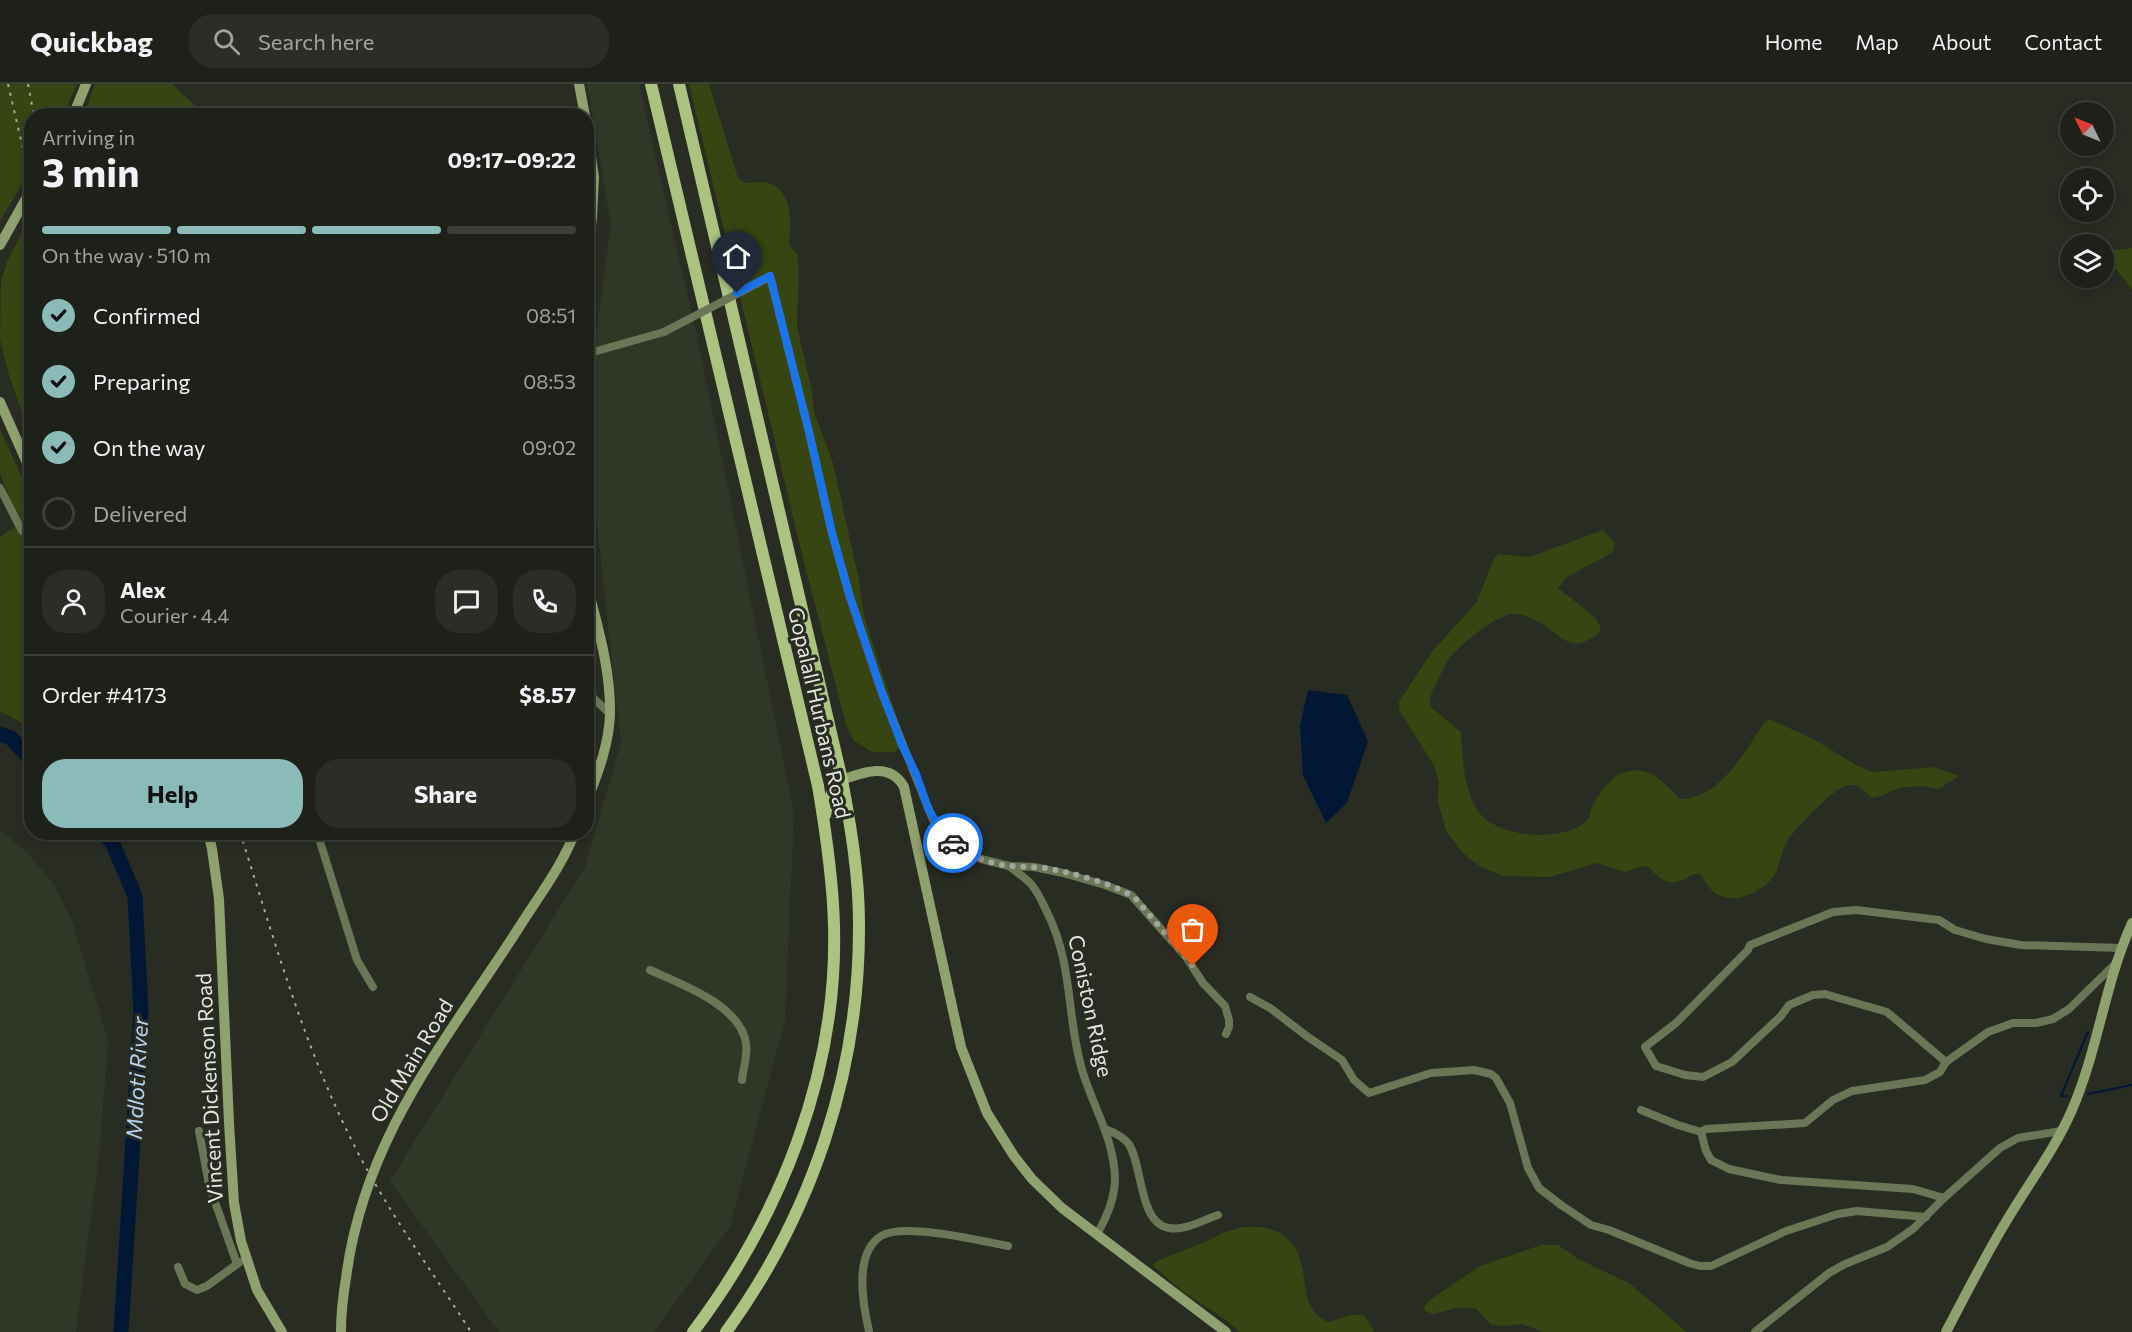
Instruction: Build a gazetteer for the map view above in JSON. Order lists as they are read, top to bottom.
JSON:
{
  "streets": {
    "main road": ["Gopalall Hurbans Road"],
    "street": ["Coniston Ridge", "Old Main Road", "Vincent Dickenson Road"]
  },
  "water": ["Mdloti River"],
  "north": "top left",
  "page": {
    "header": "Quickbag",
    "search": "Search here",
    "nav": [
      "Home",
      "Map",
      "About",
      "Contact"
    ],
    "heading": ["3 min", "Arriving in", "09:17–09:22"],
    "panel": [
      "Alex",
      "Courier · 4.4",
      "Order #4173",
      "$8.57"
    ],
    "bar": "On the way · 510 m",
    "list": [
      ["Confirmed", "08:51"],
      ["Preparing", "08:53"],
      ["On the way", "09:02"],
      "Delivered"
    ],
    "buttons": ["Help", "Share"]
  }
}
